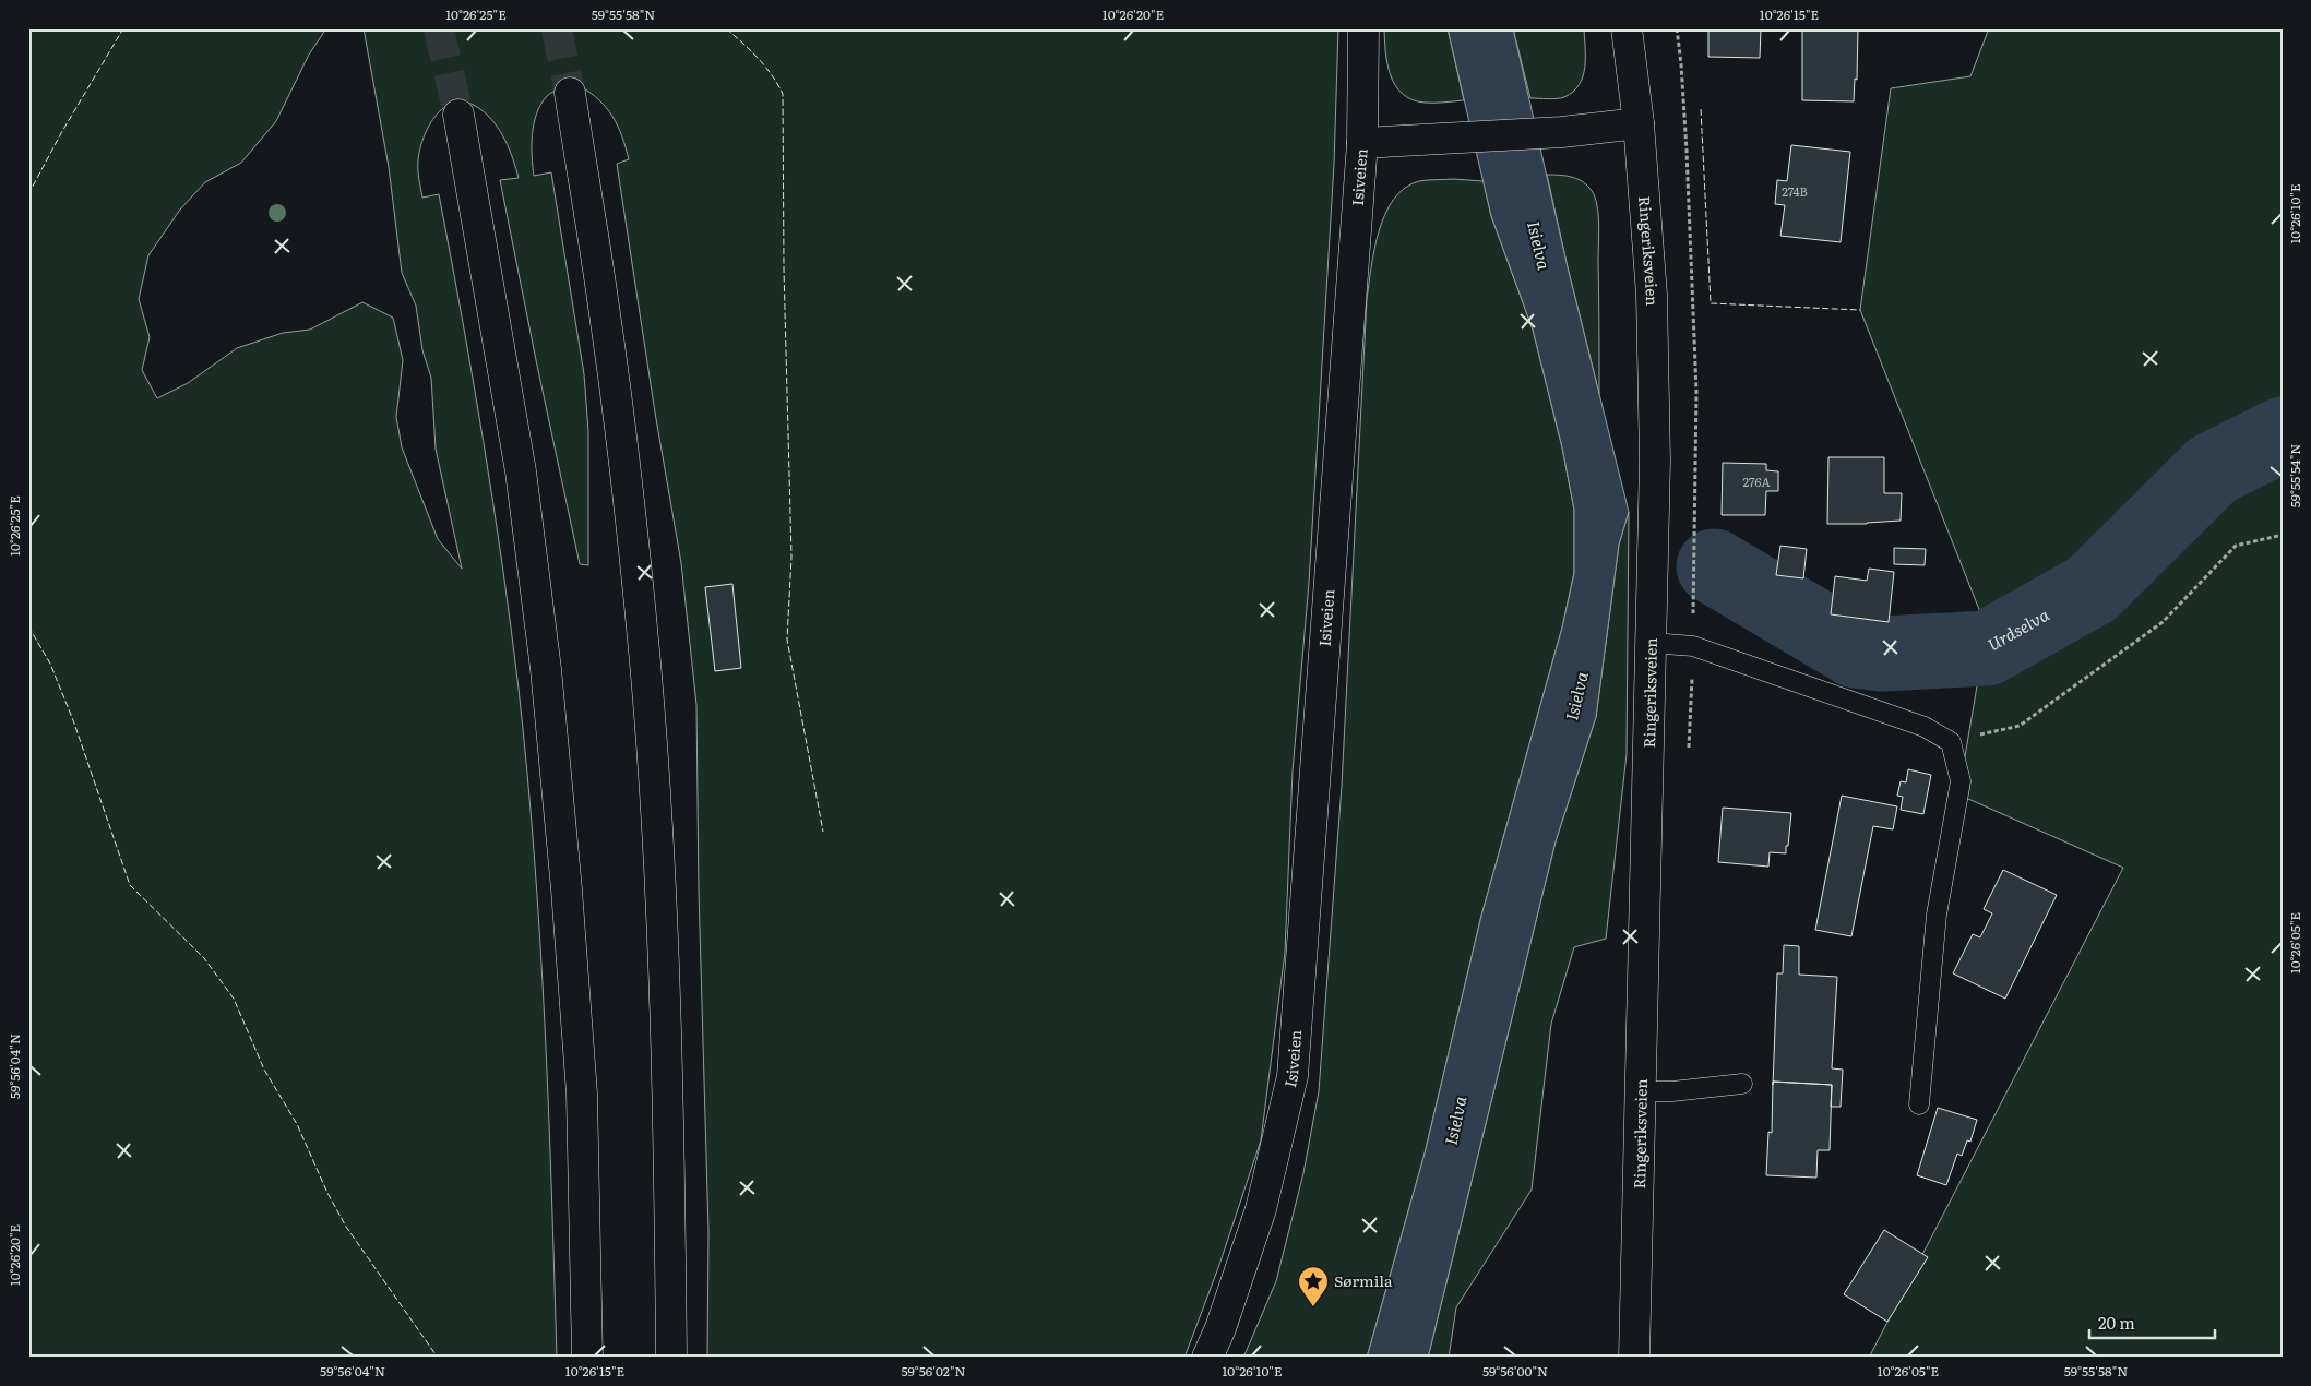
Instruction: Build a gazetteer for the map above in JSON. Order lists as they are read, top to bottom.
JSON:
{
  "streets": {
    "main road": ["Isiveien", "Ringeriksveien"]
  },
  "crossings": [
    ["Isiveien", "Ringeriksveien"]
  ],
  "water": ["Isielva", "Urdselva"],
  "places": {
    "place": ["Sørmila"]
  },
  "house_numbers": ["274B", "276A"],
  "scale_bar": "20 m",
  "coordinates": [
    "10°26'25\"E",
    "59°55'58\"N",
    "10°26'20\"E",
    "10°26'15\"E",
    "10°26'10\"E",
    "59°55'54\"N",
    "10°26'05\"E",
    "59°56'04\"N",
    "59°56'02\"N",
    "59°56'00\"N"
  ]
}
